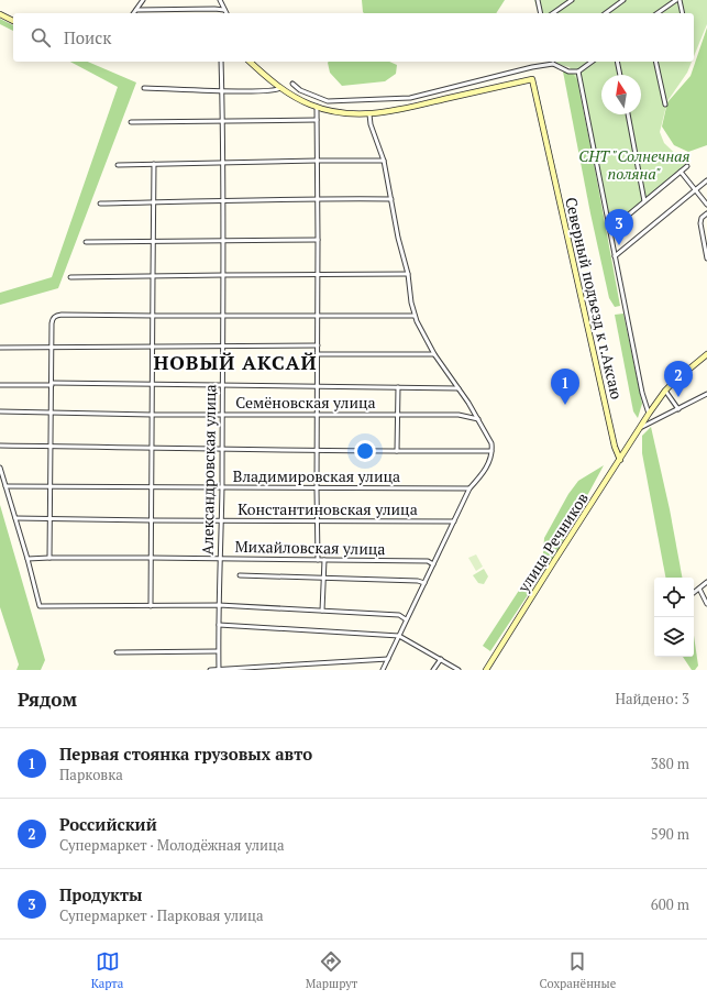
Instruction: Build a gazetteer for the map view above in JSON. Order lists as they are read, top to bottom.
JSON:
{
  "streets": {
    "street": [
      "Северный подъезд к г.Аксаю",
      "Семёновская улица",
      "Александровская улица",
      "Владимировская улица",
      "Константиновская улица",
      "улица Речников",
      "Михайловская улица"
    ]
  },
  "crossings": [
    ["Северный подъезд к г.Аксаю", "улица Речников"],
    ["Семёновская улица", "Александровская улица"],
    ["Александровская улица", "Владимировская улица"],
    ["Александровская улица", "Константиновская улица"],
    ["Александровская улица", "Михайловская улица"]
  ],
  "districts": ["НОВЫЙ АКСАЙ"],
  "parks": ["СНТ \"Солнечная поляна\""],
  "north": "top",
  "page": {
    "search": "Поиск",
    "pins": ["3", "2", "1"],
    "heading": ["Рядом", "Найдено: 3"],
    "list": [
      {
        "mark": "1",
        "name": "Первая стоянка грузовых авто",
        "note": "Парковка",
        "value": "380 m"
      },
      {
        "mark": "2",
        "name": "Российский",
        "note": "Супермаркет · Молодёжная улица",
        "value": "590 m"
      },
      {
        "mark": "3",
        "name": "Продукты",
        "note": "Супермаркет · Парковая улица",
        "value": "600 m"
      }
    ],
    "nav": ["Карта", "Маршрут", "Сохранённые"]
  }
}
